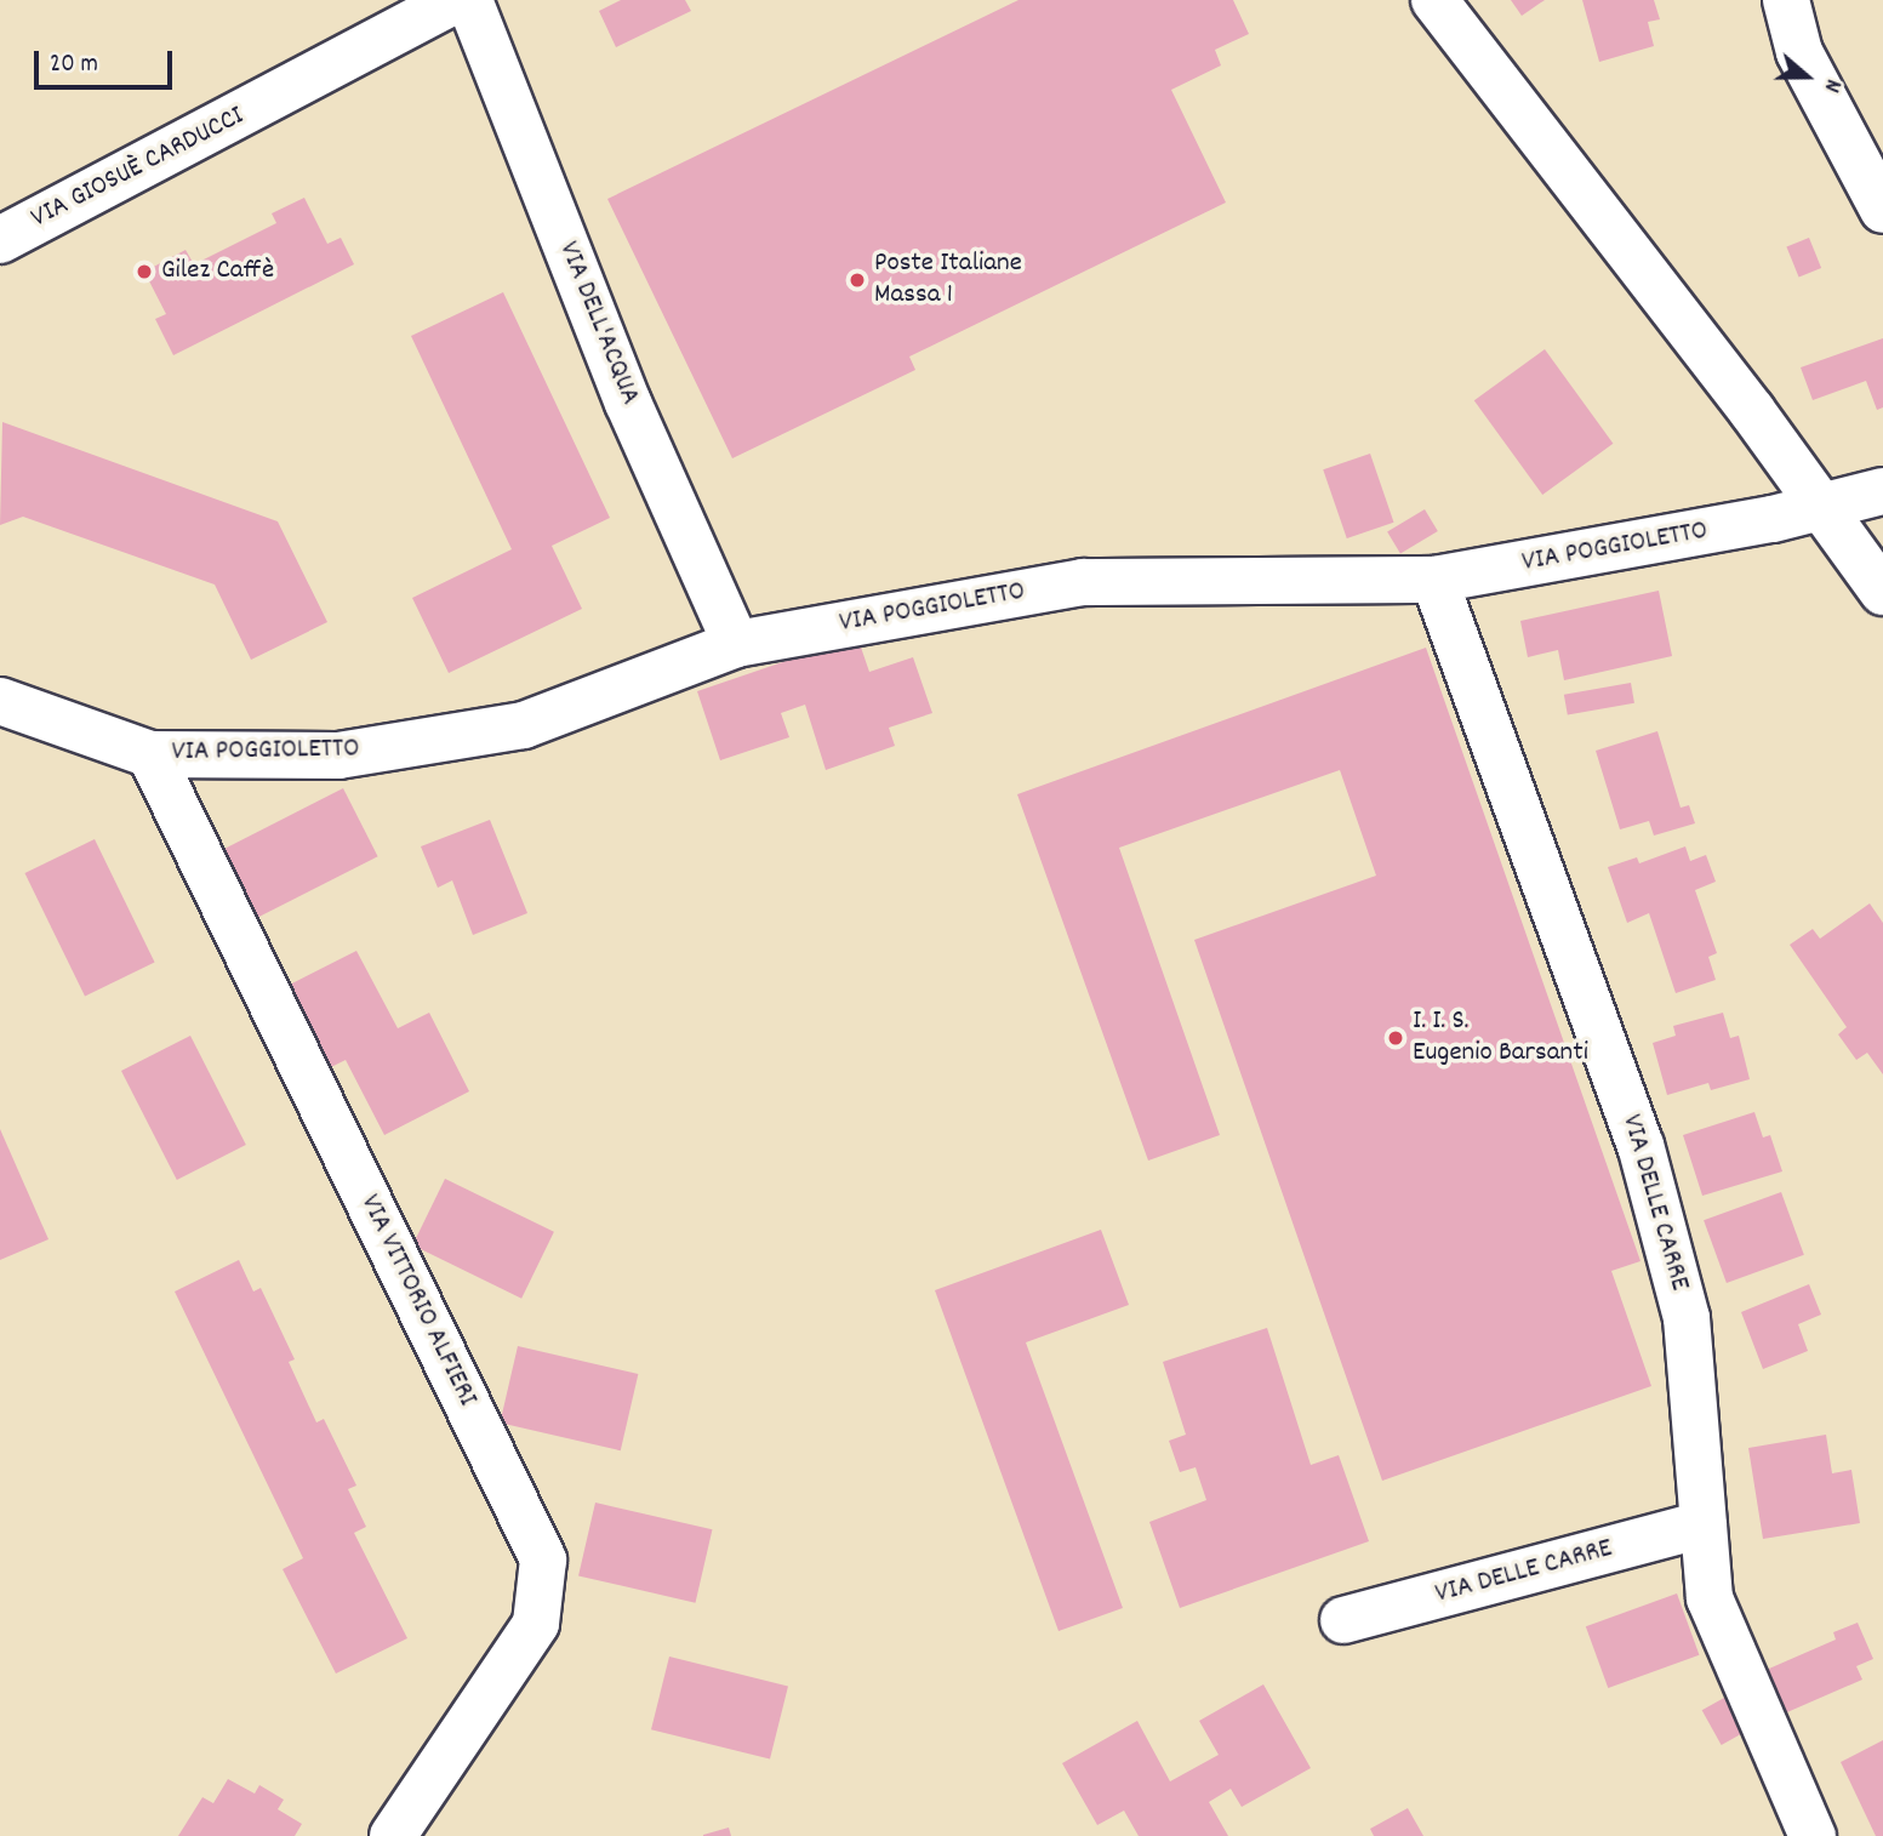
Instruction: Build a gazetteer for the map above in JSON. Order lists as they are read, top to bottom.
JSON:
{
  "streets": {
    "street": [
      "VIA GIOSUÈ CARDUCCI",
      "VIA DELL'ACQUA",
      "VIA POGGIOLETTO",
      "VIA DELLE CARRE",
      "VIA VITTORIO ALFIERI"
    ]
  },
  "crossings": [
    ["VIA DELL'ACQUA", "VIA POGGIOLETTO"],
    ["VIA POGGIOLETTO", "VIA DELLE CARRE"],
    ["VIA POGGIOLETTO", "VIA VITTORIO ALFIERI"]
  ],
  "places": ["Gilez Caffè", "Poste Italiane Massa 1", "I. I. S. Eugenio Barsanti"],
  "scale_bar": "20 m",
  "north": "right"
}
